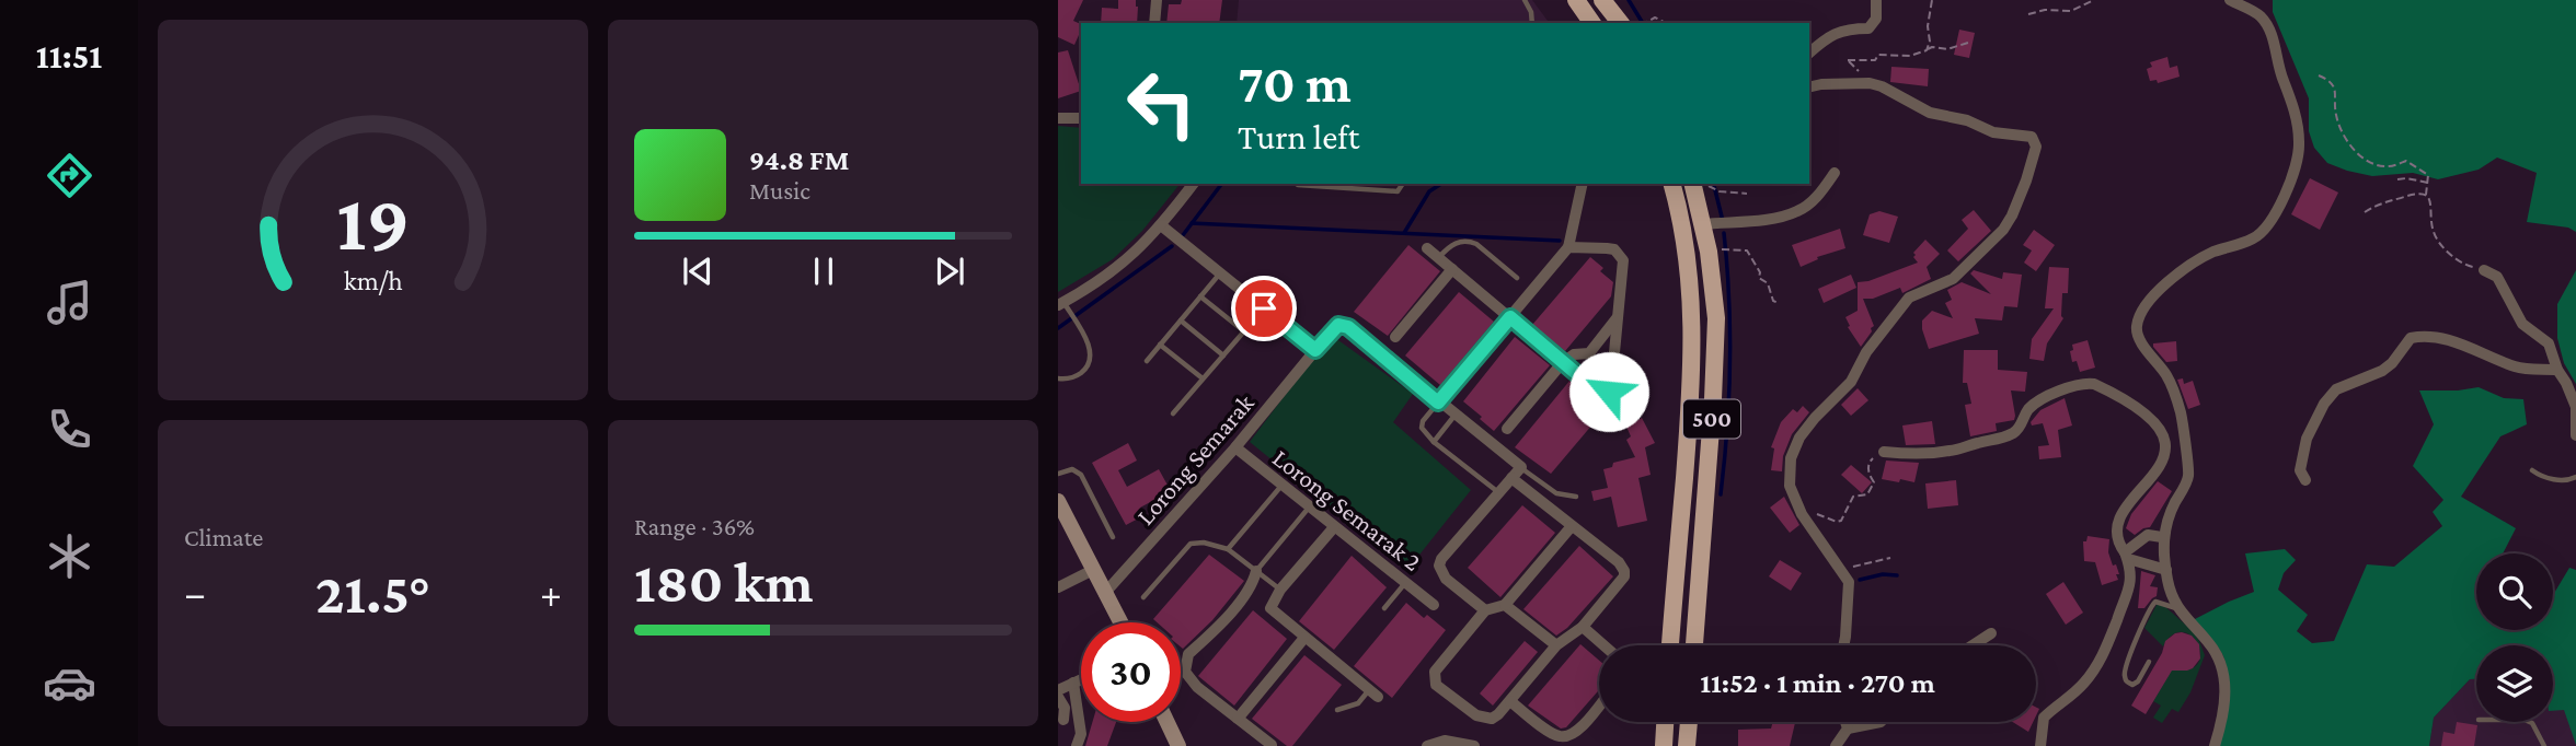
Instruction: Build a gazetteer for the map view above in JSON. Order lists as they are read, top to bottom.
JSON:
{
  "streets": {
    "main road": ["500"],
    "street": ["Lorong Semarak", "Lorong Semarak 2"]
  },
  "crossings": [
    ["Lorong Semarak", "Lorong Semarak 2"]
  ],
  "page": {
    "tabs": "11:51",
    "turn": ["70 m", "Turn left"],
    "song": ["94.8 FM", "Music"],
    "tile": [
      "Climate",
      ["Range · 36%", "180 km"]
    ],
    "heat": ["−", "21.5°", "+"],
    "limit": "30",
    "trip": "11:52 · 1 min · 270 m",
    "gauge": ["19", "km/h"]
  }
}
